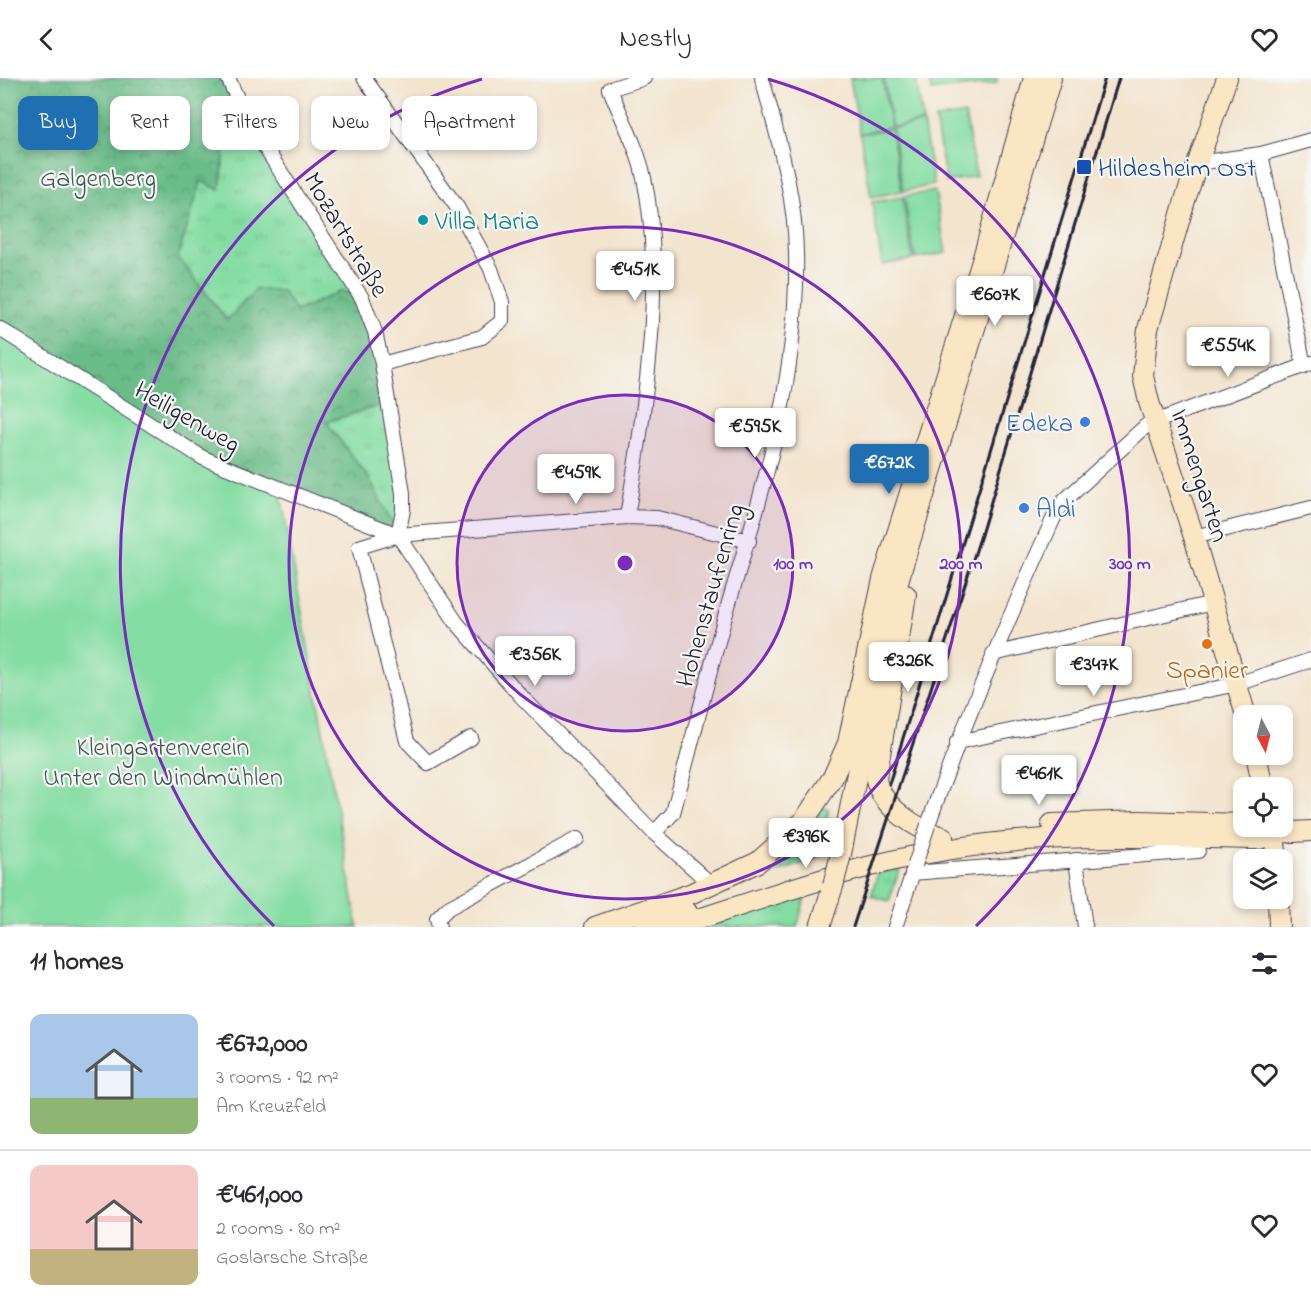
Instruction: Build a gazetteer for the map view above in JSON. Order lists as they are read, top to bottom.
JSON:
{
  "streets": {
    "main road": ["Immengarten"],
    "street": ["Mozartstraße", "Heiligenweg", "Hohenstaufenring"]
  },
  "crossings": [
    ["Mozartstraße", "Heiligenweg"]
  ],
  "parks": ["Galgenberg", "Kleingartenverein Unter den Windmühlen"],
  "places": {
    "transit": ["Hildesheim Ost"],
    "other": [
      "Villa Maria",
      "Edeka",
      "Aldi",
      "Spanier"
    ]
  },
  "north": "bottom",
  "page": {
    "header": "Nestly",
    "chip": [
      "Buy",
      "Rent",
      "Filters",
      "New",
      "Apartment"
    ],
    "price": [
      "€451K",
      "€607K",
      "€554K",
      "€595K",
      "€672K",
      "€459K",
      "€356K",
      "€326K",
      "€347K",
      "€461K",
      "€396K"
    ],
    "heading": "11 homes",
    "list": [
      {
        "name": "€672,000",
        "note": "3 rooms · 92 m² · Am Kreuzfeld"
      },
      {
        "name": "€461,000",
        "note": "2 rooms · 80 m² · Goslarsche Straße"
      }
    ]
  },
  "rings": ["100 m", "200 m", "300 m"]
}
